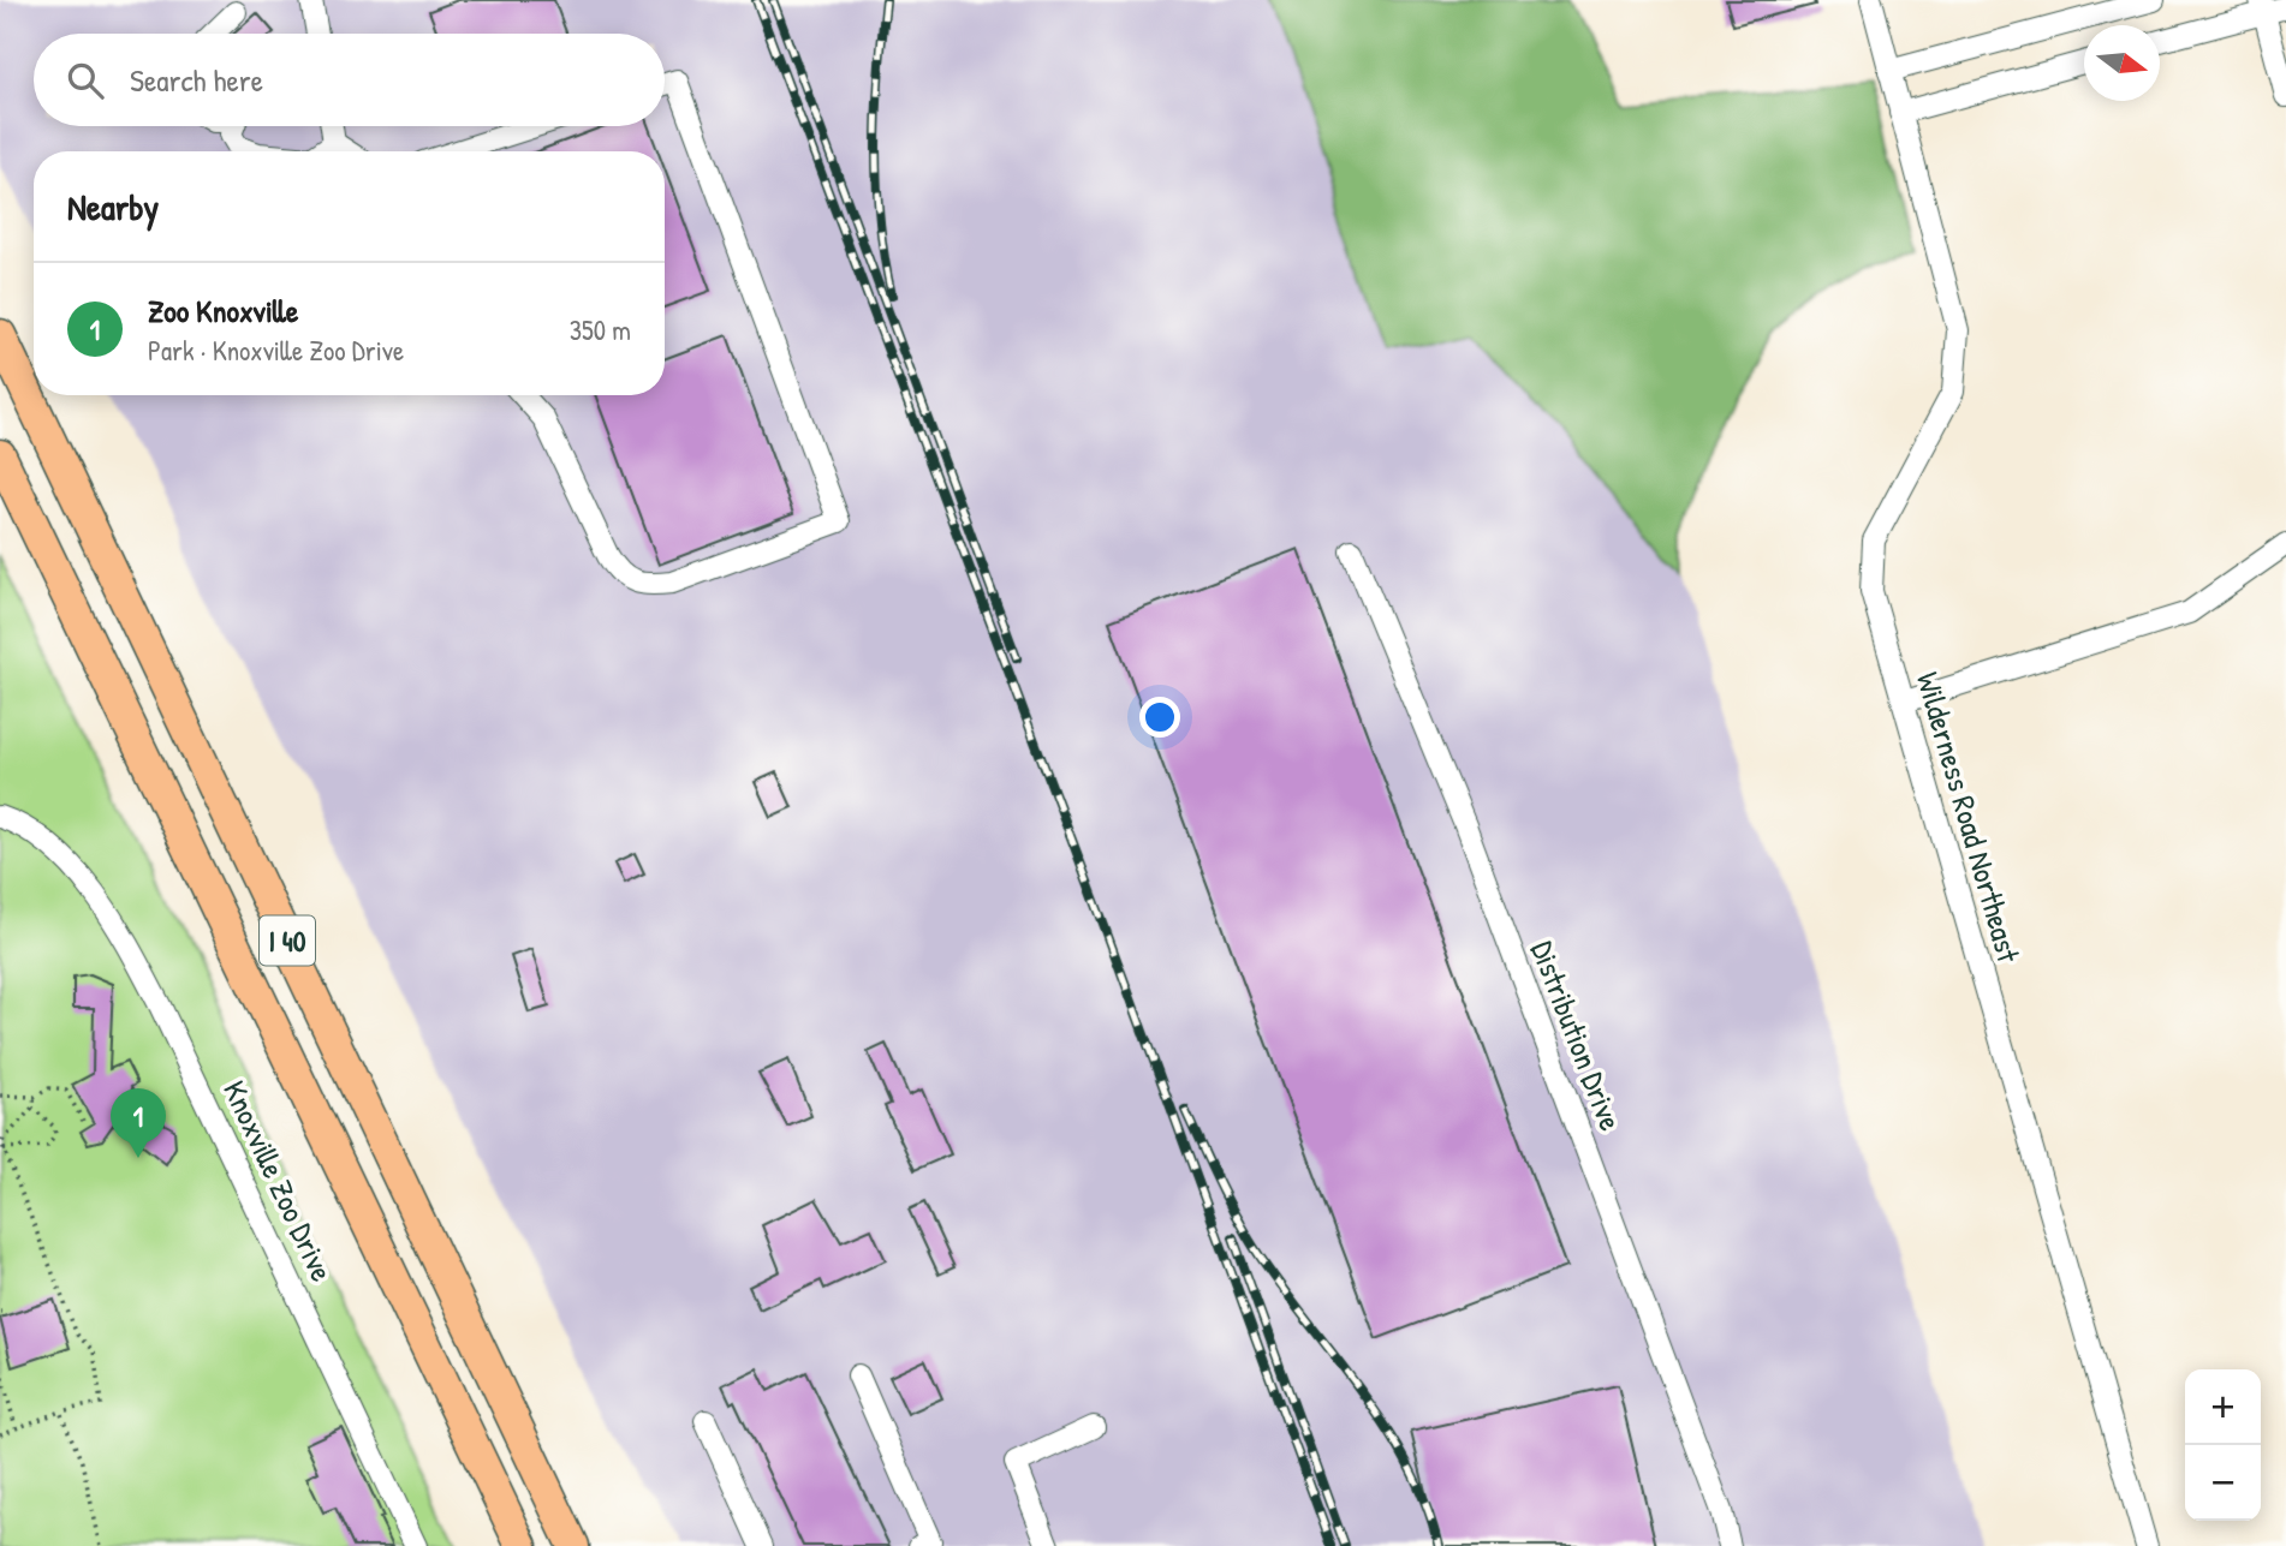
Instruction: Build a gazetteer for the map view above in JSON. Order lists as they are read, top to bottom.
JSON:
{
  "streets": {
    "highway": ["I 40"],
    "street": ["Wilderness Road Northeast", "Distribution Drive", "Knoxville Zoo Drive"]
  },
  "north": "right",
  "page": {
    "search": "Search here",
    "heading": "Nearby",
    "list": [
      {
        "mark": "1",
        "name": "Zoo Knoxville",
        "note": "Park · Knoxville Zoo Drive",
        "value": "350 m"
      }
    ],
    "pins": "1",
    "map_buttons": ["+", "−"]
  }
}
